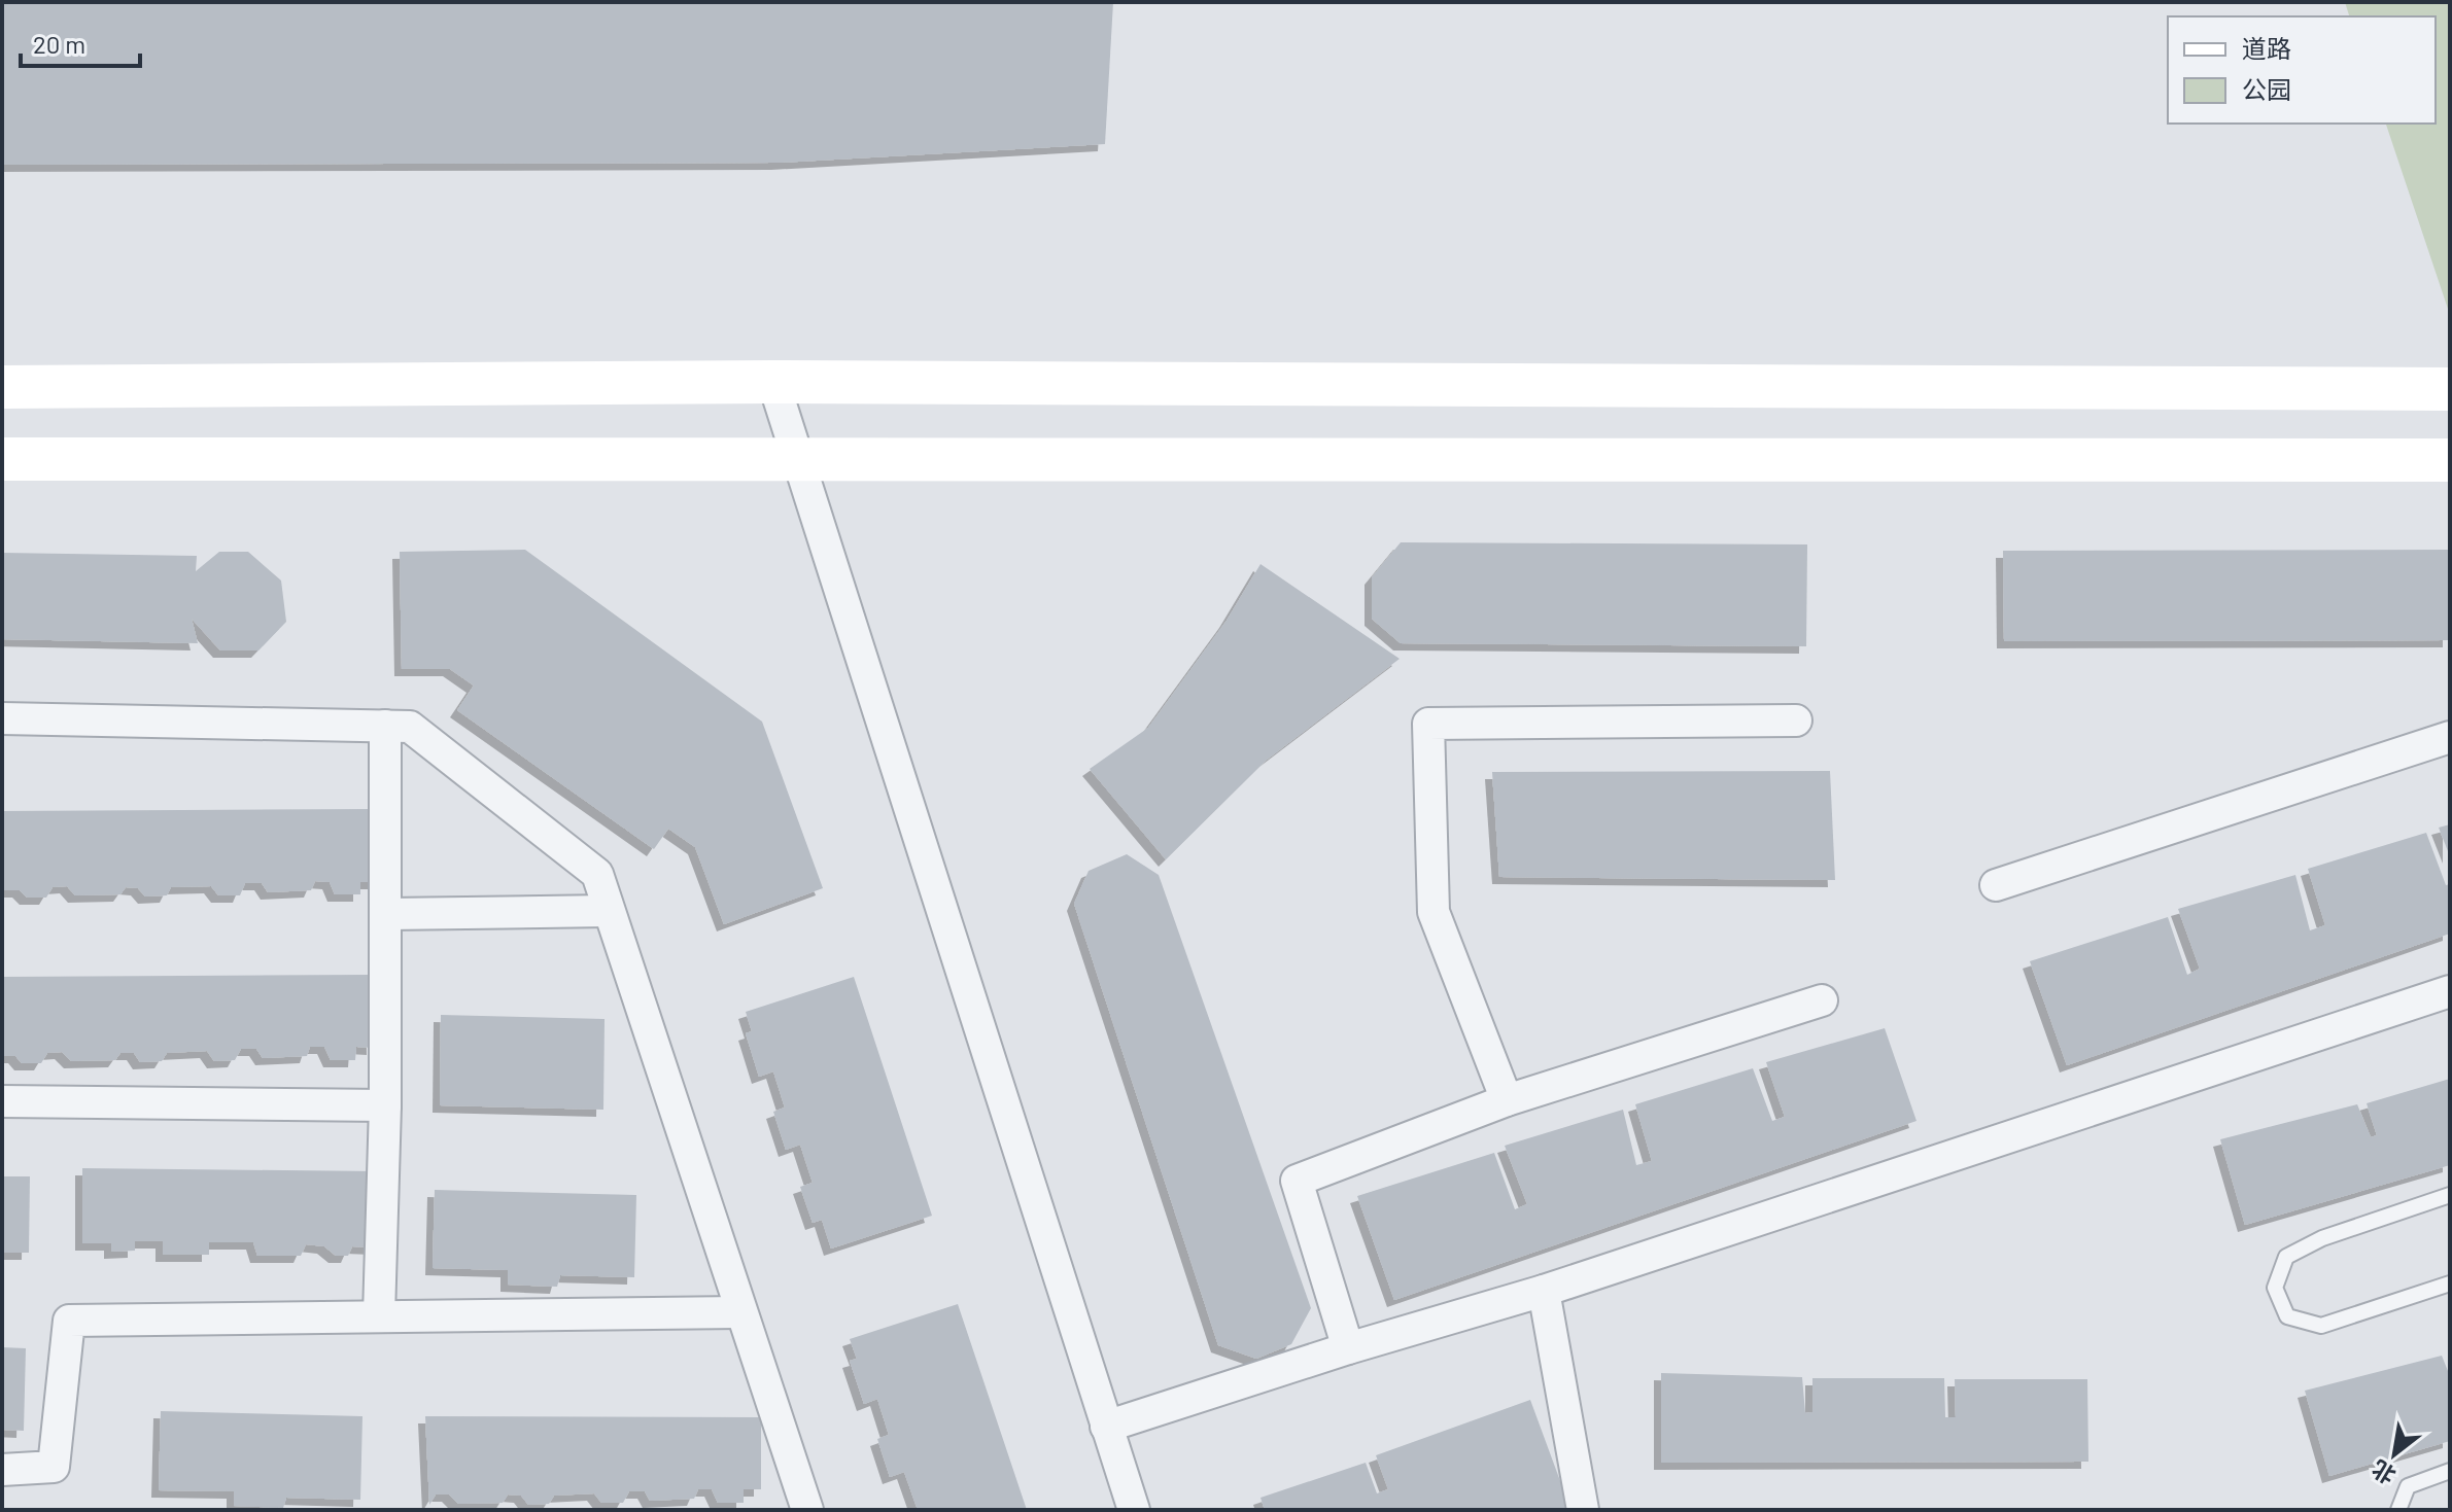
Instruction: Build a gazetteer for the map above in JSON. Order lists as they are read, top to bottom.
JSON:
{
  "legend": ["道路", "公园"],
  "scale_bar": "20 m",
  "north": "bottom left"
}
